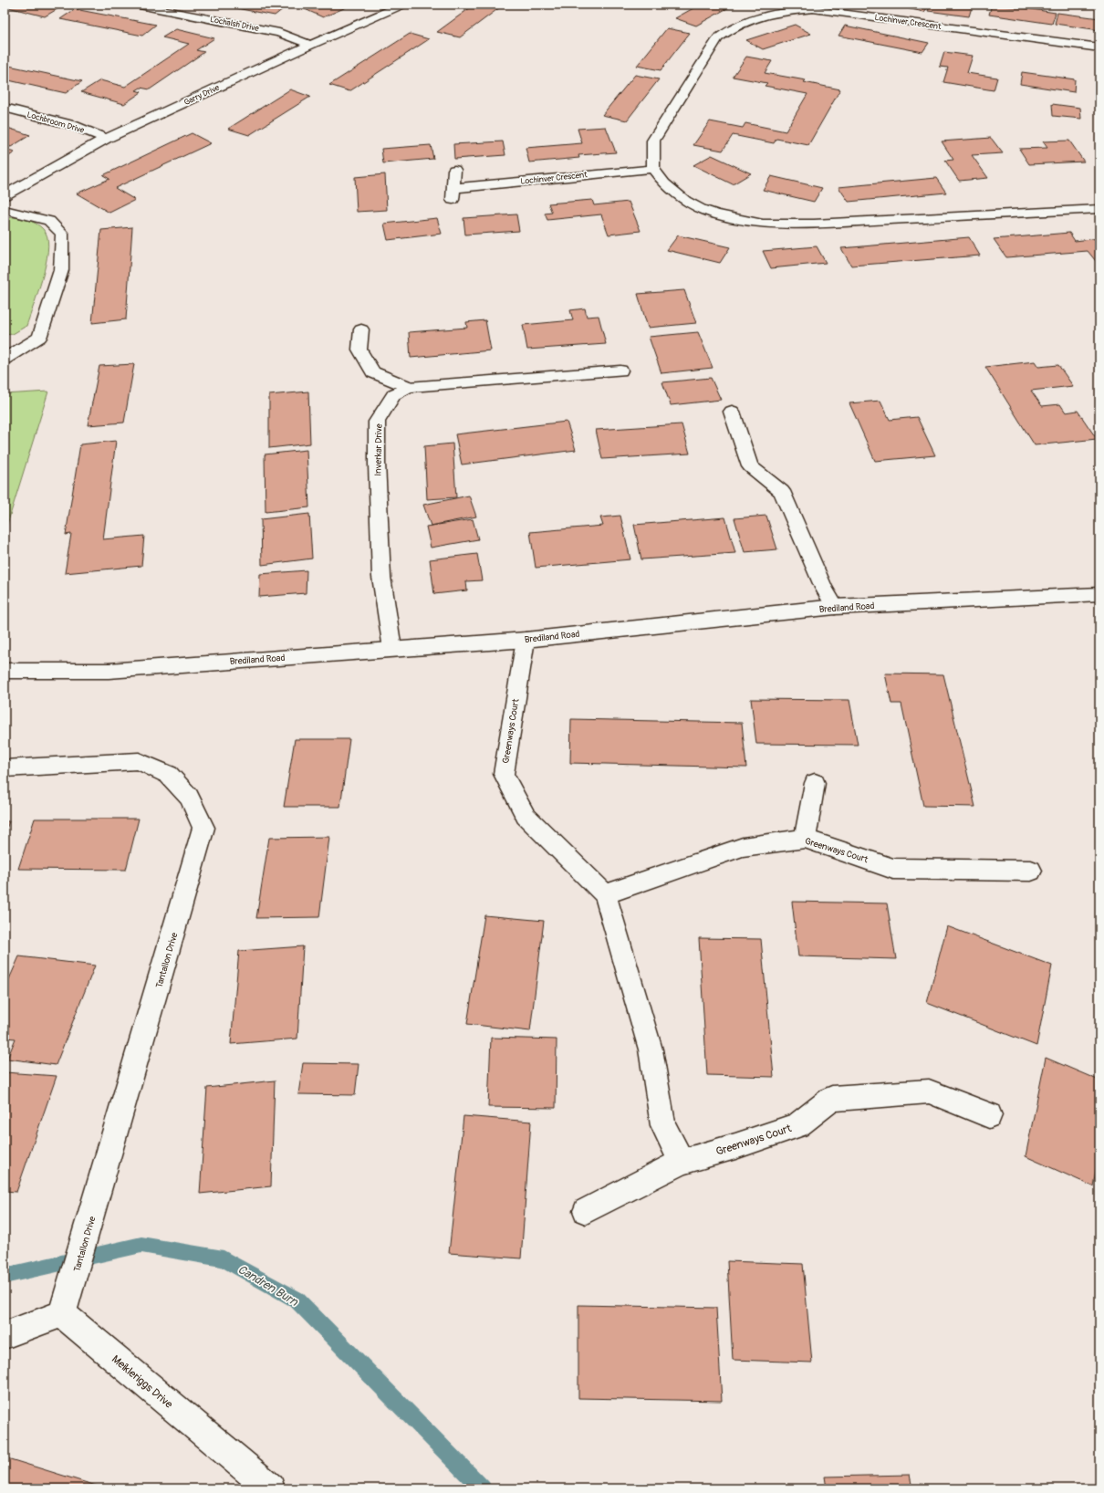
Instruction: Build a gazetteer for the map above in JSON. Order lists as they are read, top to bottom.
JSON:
{
  "streets": {
    "street": [
      "Lochinver Crescent",
      "Lochalsh Drive",
      "Garry Drive",
      "Lochbroom Drive",
      "Inverkar Drive",
      "Brediland Road",
      "Greenways Court",
      "Tantallon Drive",
      "Meikleriggs Drive"
    ]
  },
  "crossings": [
    ["Lochalsh Drive", "Garry Drive"],
    ["Garry Drive", "Lochbroom Drive"],
    ["Inverkar Drive", "Brediland Road"],
    ["Brediland Road", "Greenways Court"],
    ["Tantallon Drive", "Meikleriggs Drive"]
  ],
  "water": ["Candren Burn"]
}
